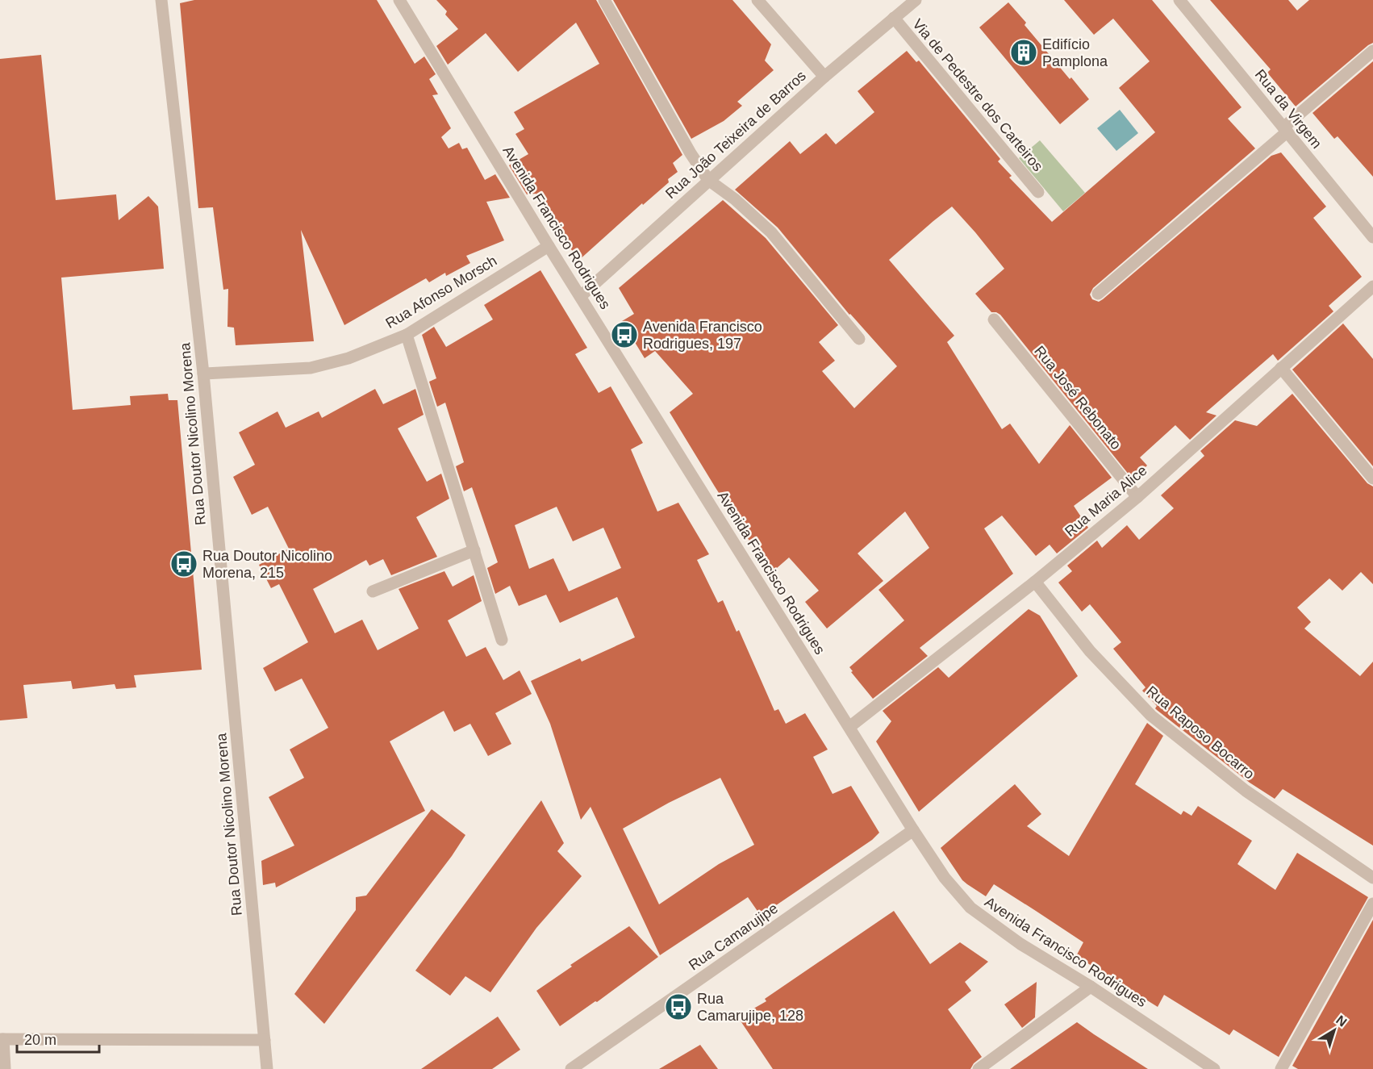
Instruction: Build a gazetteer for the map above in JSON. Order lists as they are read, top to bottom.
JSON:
{
  "streets": {
    "street": [
      "Via de Pedestre dos Carteiros",
      "Rua da Virgem",
      "Rua João Teixeira de Barros",
      "Avenida Francisco Rodrigues",
      "Rua Afonso Morsch",
      "Rua José Rebonato",
      "Rua Doutor Nicolino Morena",
      "Rua Maria Alice",
      "Rua Raposo Bocarro",
      "Rua Camarujipe"
    ]
  },
  "crossings": [
    ["Via de Pedestre dos Carteiros", "Rua João Teixeira de Barros"],
    ["Rua João Teixeira de Barros", "Avenida Francisco Rodrigues"],
    ["Avenida Francisco Rodrigues", "Rua Afonso Morsch"],
    ["Avenida Francisco Rodrigues", "Rua Maria Alice"],
    ["Avenida Francisco Rodrigues", "Rua Camarujipe"],
    ["Rua Afonso Morsch", "Rua Doutor Nicolino Morena"],
    ["Rua José Rebonato", "Rua Maria Alice"],
    ["Rua Maria Alice", "Rua Raposo Bocarro"]
  ],
  "places": {
    "building": ["Edifício Pamplona"],
    "bus stop": ["Avenida Francisco Rodrigues, 197", "Rua Doutor Nicolino Morena, 215", "Rua Camarujipe, 128"]
  },
  "scale_bar": "20 m",
  "north": "top right"
}
